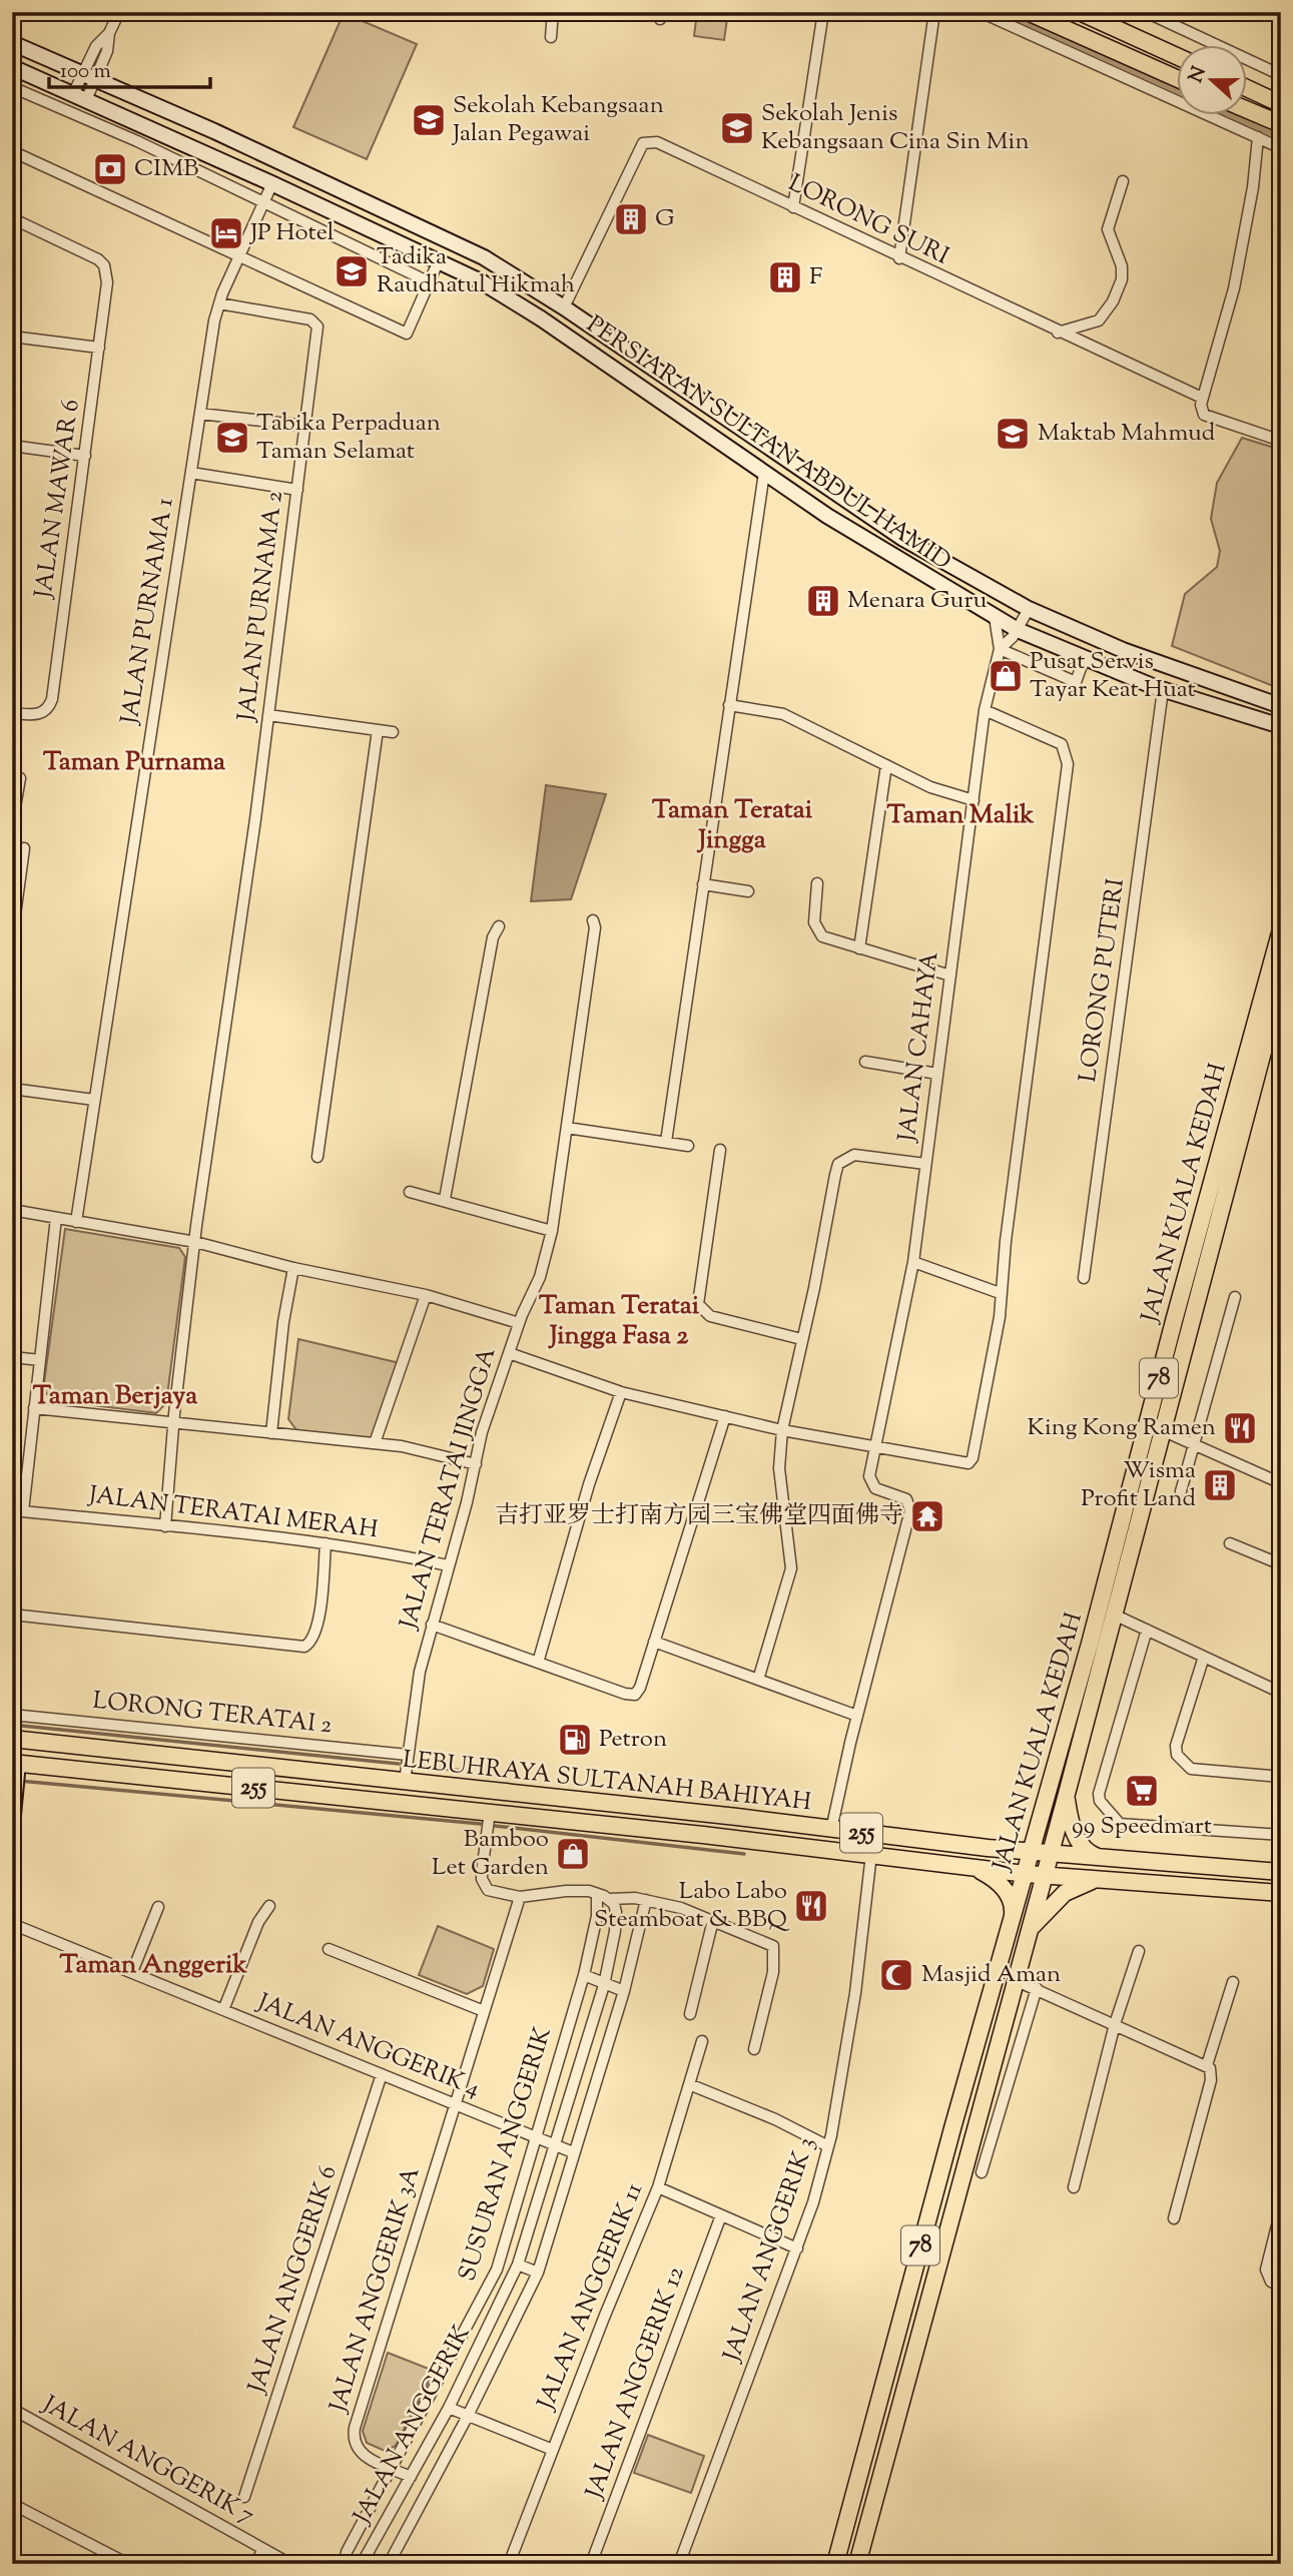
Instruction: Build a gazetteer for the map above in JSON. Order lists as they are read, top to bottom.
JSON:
{
  "streets": {
    "main road": [
      "PERSIARAN SULTAN ABDUL HAMID",
      "JALAN KUALA KEDAH",
      "78",
      "LEBUHRAYA SULTANAH BAHIYAH",
      "255"
    ],
    "street": [
      "LORONG SURI",
      "JALAN MAWAR 6",
      "JALAN PURNAMA 2",
      "JALAN PURNAMA 1",
      "LORONG PUTERI",
      "JALAN CAHAYA",
      "JALAN TERATAI JINGGA",
      "JALAN TERATAI MERAH",
      "LORONG TERATAI 2",
      "JALAN ANGGERIK 4",
      "SUSURAN ANGGERIK",
      "JALAN ANGGERIK 3",
      "JALAN ANGGERIK 6",
      "JALAN ANGGERIK 3A",
      "JALAN ANGGERIK 11",
      "JALAN ANGGERIK 12",
      "JALAN ANGGERIK",
      "JALAN ANGGERIK 7"
    ]
  },
  "crossings": [
    ["LORONG SURI", "PERSIARAN SULTAN ABDUL HAMID"],
    ["PERSIARAN SULTAN ABDUL HAMID", "JALAN PURNAMA 1"],
    ["PERSIARAN SULTAN ABDUL HAMID", "LORONG PUTERI"],
    ["PERSIARAN SULTAN ABDUL HAMID", "JALAN CAHAYA"],
    ["JALAN PURNAMA 2", "JALAN PURNAMA 1"],
    ["JALAN PURNAMA 2", "JALAN TERATAI MERAH"],
    ["JALAN KUALA KEDAH", "LEBUHRAYA SULTANAH BAHIYAH"],
    ["JALAN TERATAI JINGGA", "JALAN TERATAI MERAH"],
    ["JALAN TERATAI JINGGA", "LORONG TERATAI 2"],
    ["JALAN TERATAI JINGGA", "LEBUHRAYA SULTANAH BAHIYAH"],
    ["LEBUHRAYA SULTANAH BAHIYAH", "JALAN ANGGERIK 3"],
    ["JALAN ANGGERIK 4", "SUSURAN ANGGERIK"],
    ["JALAN ANGGERIK 4", "JALAN ANGGERIK 6"],
    ["JALAN ANGGERIK 4", "JALAN ANGGERIK 3A"],
    ["JALAN ANGGERIK 4", "JALAN ANGGERIK"],
    ["SUSURAN ANGGERIK", "JALAN ANGGERIK 3A"]
  ],
  "districts": [
    "Taman Purnama",
    "Taman Teratai Jingga",
    "Taman Malik",
    "Taman Teratai Jingga Fasa 2",
    "Taman Berjaya",
    "Taman Anggerik"
  ],
  "places": {
    "school or university": [
      "Sekolah Kebangsaan Jalan Pegawai",
      "Sekolah Jenis Kebangsaan Cina Sin Min",
      "Tadika Raudhatul Hikmah",
      "Maktab Mahmud",
      "Tabika Perpaduan Taman Selamat"
    ],
    "bank": ["CIMB"],
    "building": [
      "G",
      "F",
      "Menara Guru",
      "Wisma Profit Land"
    ],
    "hotel": ["JP Hotel"],
    "shop": ["Pusat Servis Tayar Keat Huat", "Bamboo Let Garden"],
    "restaurant": ["King Kong Ramen", "Labo Labo Steamboat & BBQ"],
    "temple": ["吉打亚罗士打南方园三宝佛堂四面佛寺"],
    "fuel station": ["Petron"],
    "supermarket": ["99 Speedmart"],
    "mosque": ["Masjid Aman"]
  },
  "scale_bar": "100 m",
  "north": "left"
}
